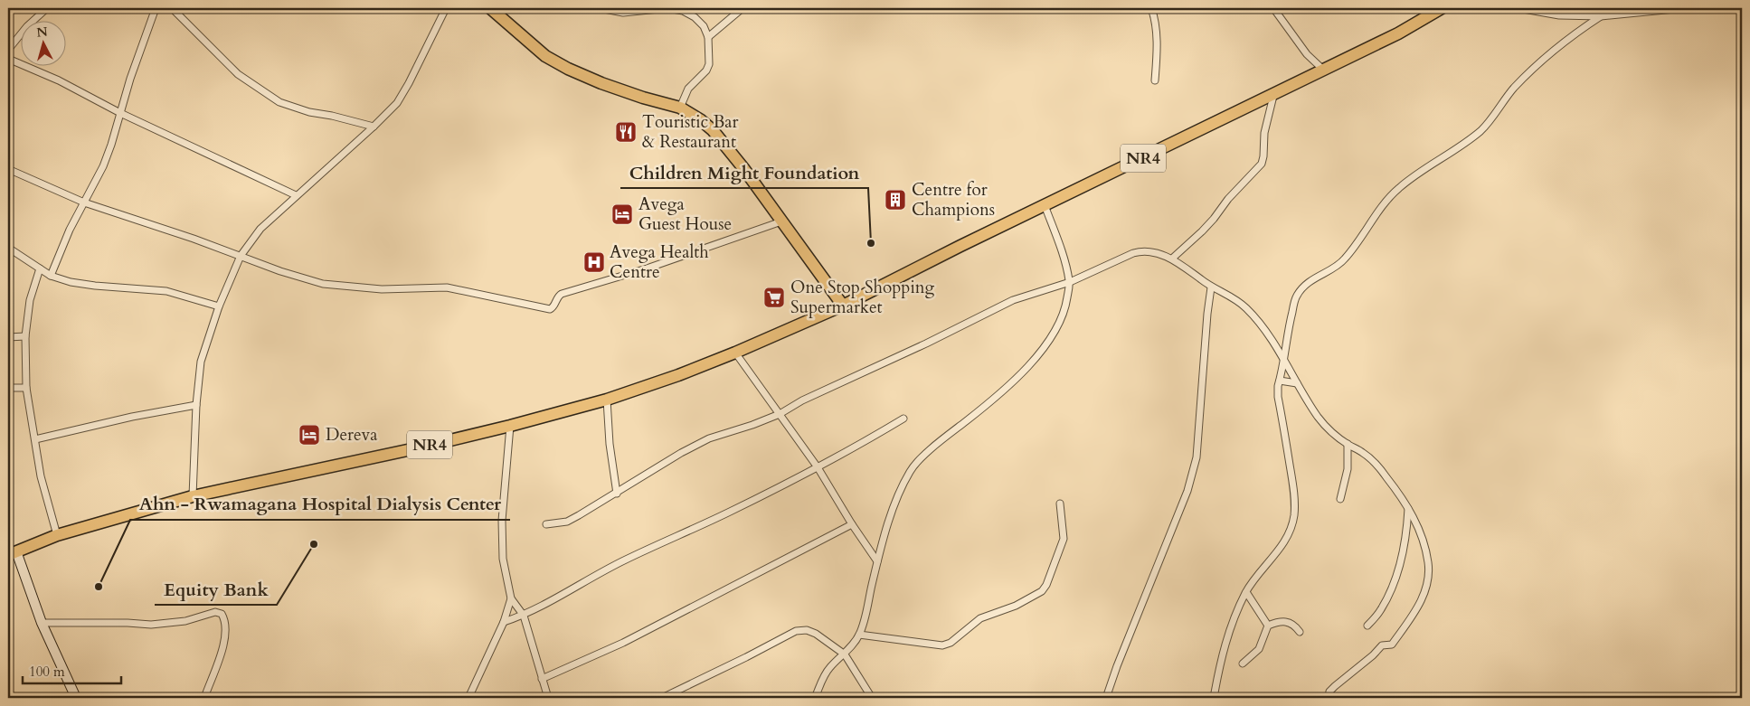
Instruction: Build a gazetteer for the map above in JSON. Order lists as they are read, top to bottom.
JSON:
{
  "streets": {
    "highway": ["NR4"]
  },
  "places": {
    "restaurant": ["Touristic Bar & Restaurant"],
    "building": ["Centre for Champions"],
    "hotel": ["Avega Guest House", "Dereva"],
    "other": ["Children Might Foundation", "Equity Bank", "Ahn - Rwamagana Hospital Dialysis Center"],
    "hospital": ["Avega Health Centre"],
    "supermarket": ["One Stop Shopping Supermarket"]
  },
  "scale_bar": "100 m",
  "north": "top"
}
